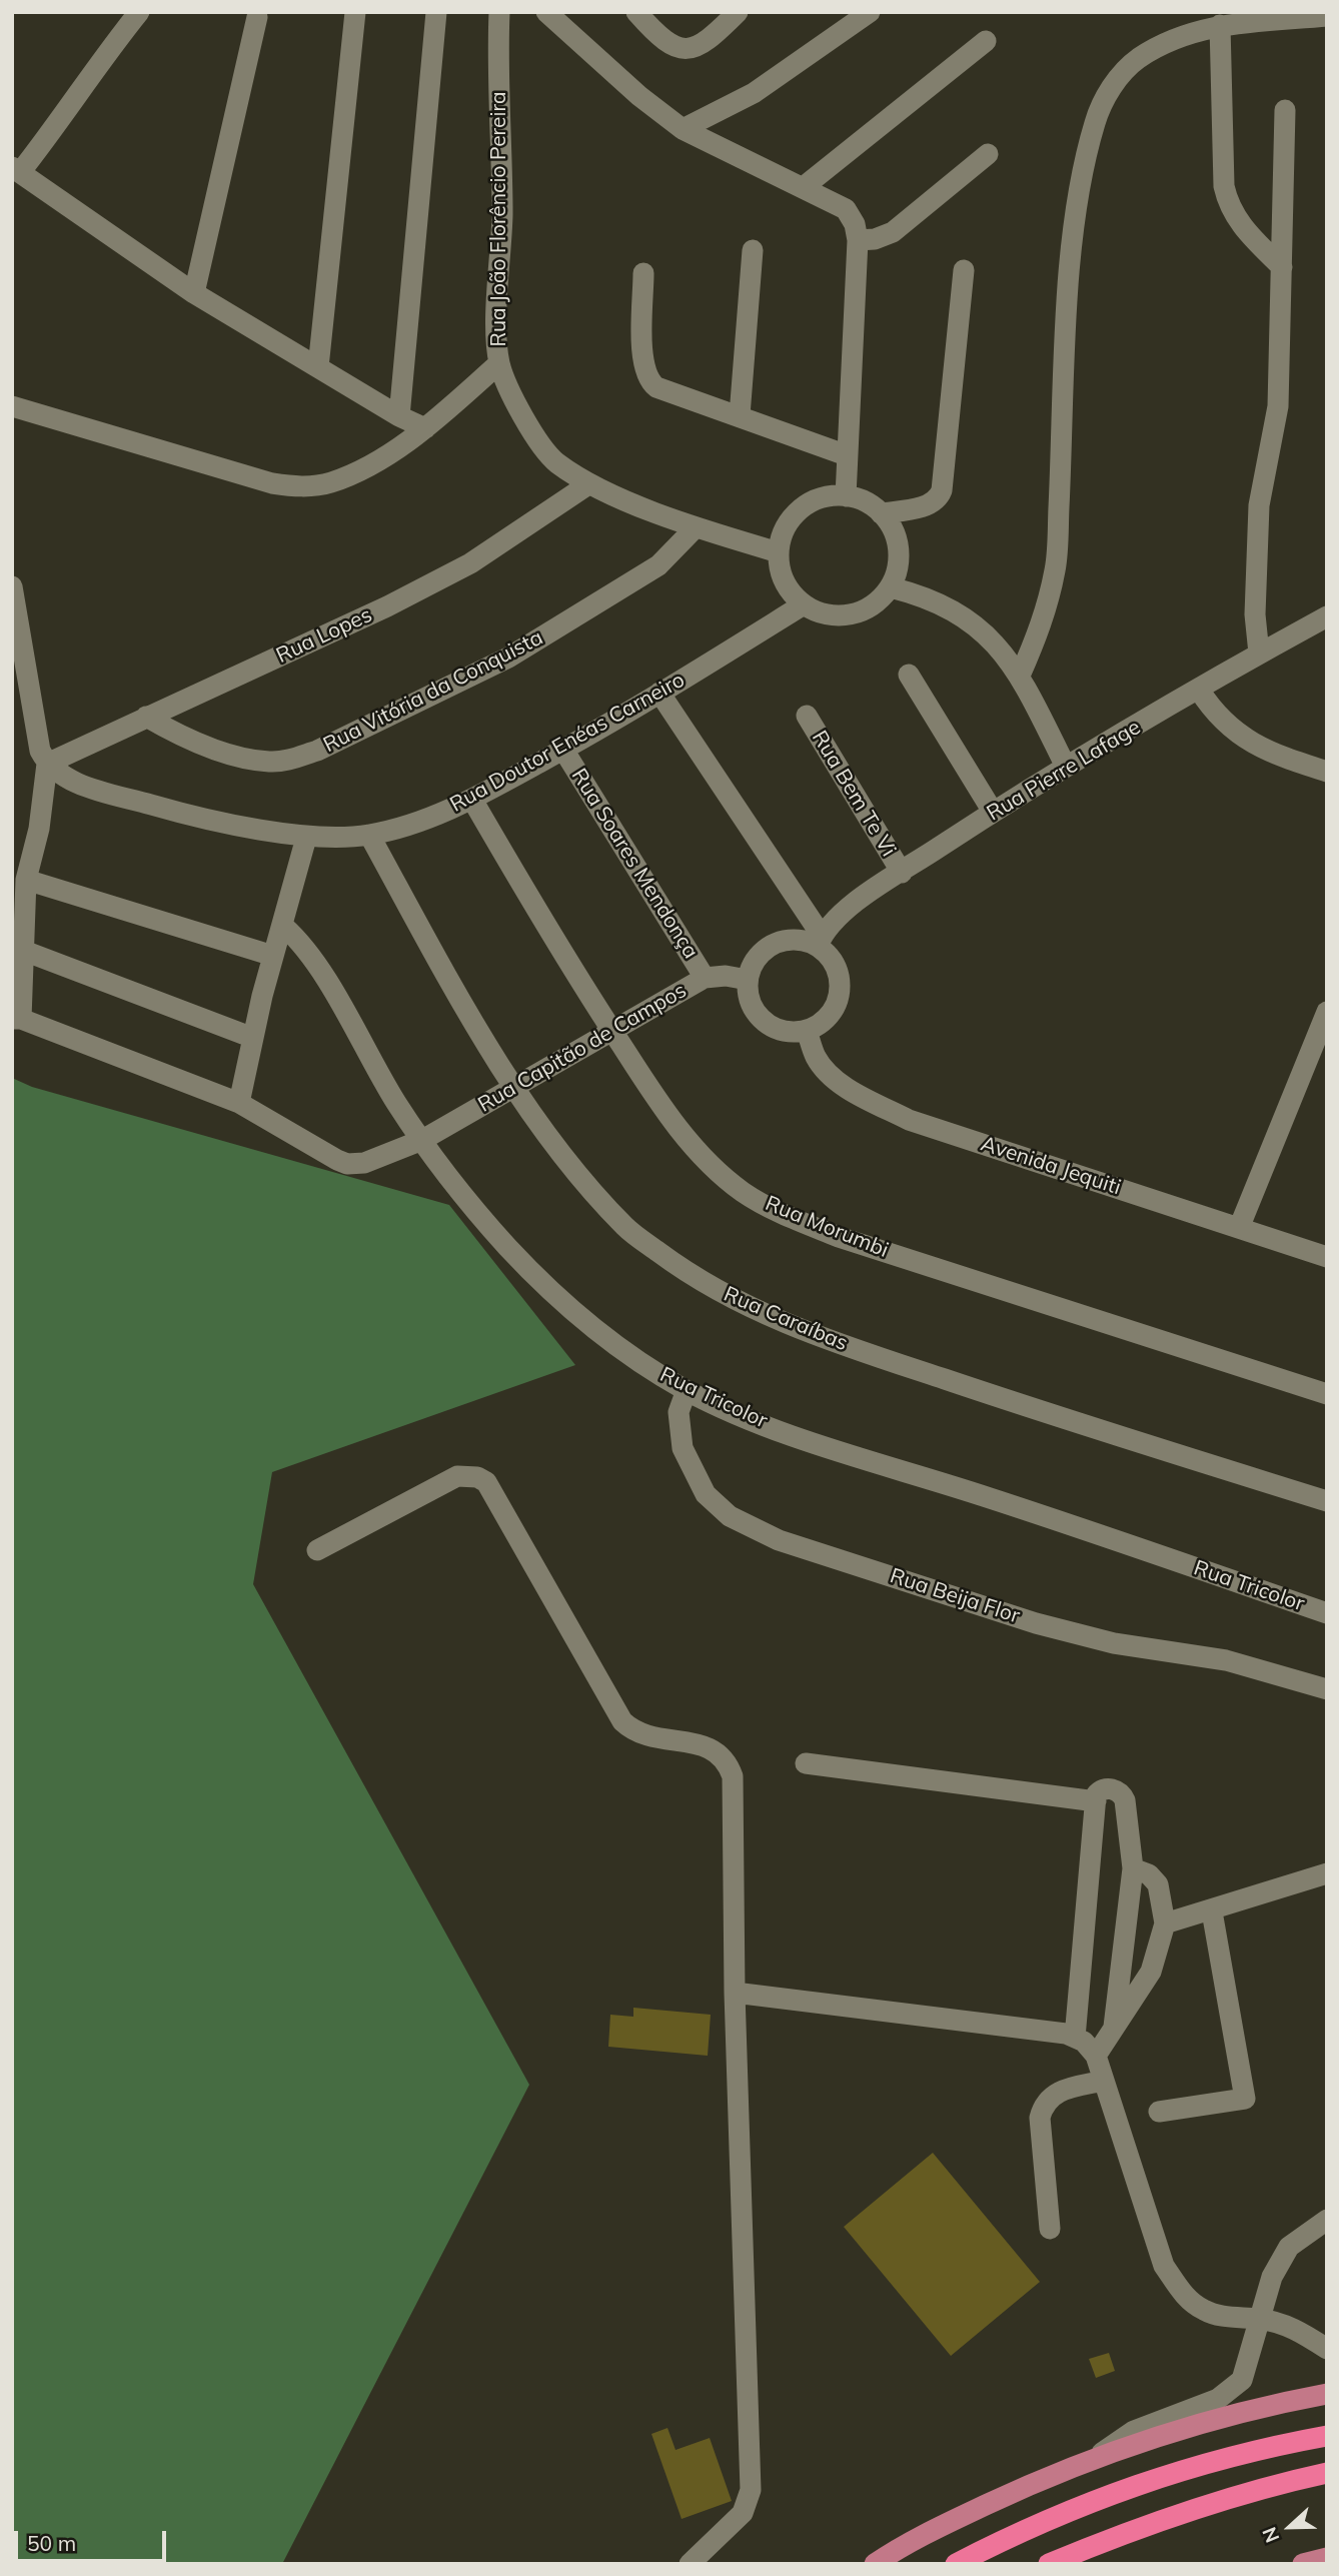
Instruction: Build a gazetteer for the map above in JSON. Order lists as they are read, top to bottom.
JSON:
{
  "streets": {
    "street": [
      "Rua João Florêncio Pereira",
      "Rua Lopes",
      "Rua Vitória da Conquista",
      "Rua Doutor Enéas Carneiro",
      "Rua Pierre Lafage",
      "Rua Bem Te Vi",
      "Rua Soares Mendonça",
      "Rua Capitão de Campos",
      "Avenida Jequiti",
      "Rua Morumbi",
      "Rua Caraíbas",
      "Rua Tricolor",
      "Rua Beija Flor"
    ]
  },
  "crossings": [
    ["Rua João Florêncio Pereira", "Rua Lopes"],
    ["Rua João Florêncio Pereira", "Rua Vitória da Conquista"],
    ["Rua João Florêncio Pereira", "Rua Doutor Enéas Carneiro"],
    ["Rua Lopes", "Rua Vitória da Conquista"],
    ["Rua Lopes", "Rua Doutor Enéas Carneiro"],
    ["Rua Doutor Enéas Carneiro", "Rua Soares Mendonça"],
    ["Rua Doutor Enéas Carneiro", "Rua Morumbi"],
    ["Rua Doutor Enéas Carneiro", "Rua Caraíbas"],
    ["Rua Pierre Lafage", "Rua Bem Te Vi"],
    ["Rua Pierre Lafage", "Rua Capitão de Campos"],
    ["Rua Pierre Lafage", "Avenida Jequiti"],
    ["Rua Soares Mendonça", "Rua Capitão de Campos"],
    ["Rua Capitão de Campos", "Avenida Jequiti"],
    ["Rua Capitão de Campos", "Rua Morumbi"],
    ["Rua Capitão de Campos", "Rua Caraíbas"],
    ["Rua Capitão de Campos", "Rua Tricolor"],
    ["Rua Tricolor", "Rua Beija Flor"]
  ],
  "scale_bar": "50 m",
  "north": "left"
}
